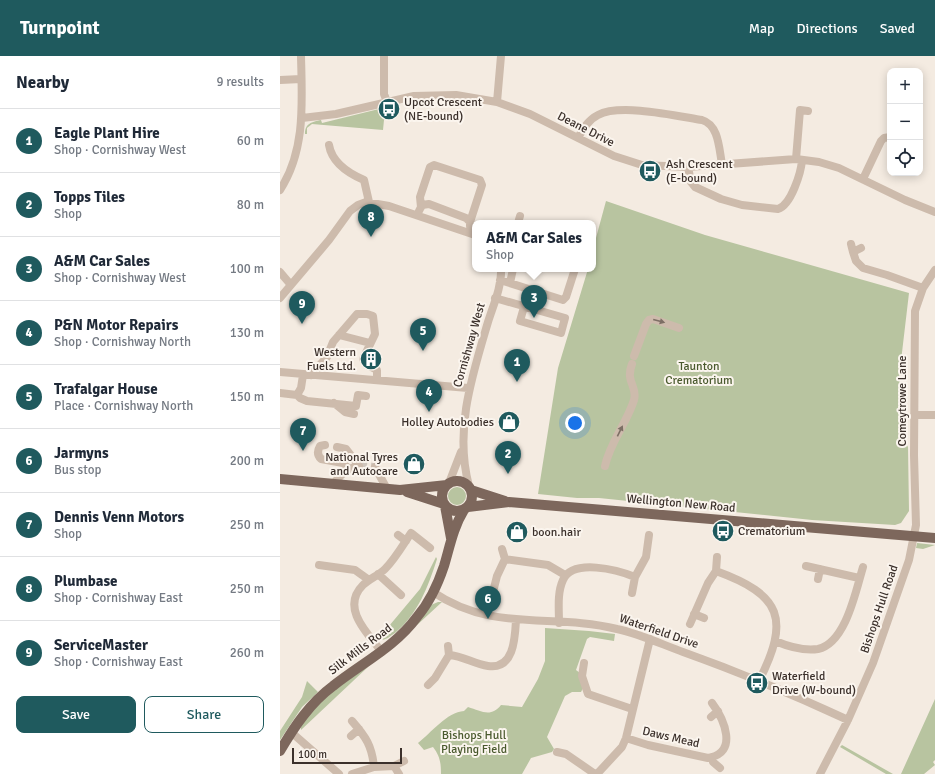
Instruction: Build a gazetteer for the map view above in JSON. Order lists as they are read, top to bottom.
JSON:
{
  "streets": {
    "main road": ["Wellington New Road", "Silk Mills Road"],
    "street": [
      "Deane Drive",
      "Cornishway West",
      "Comeytrowe Lane",
      "Bishops Hull Road",
      "Waterfield Drive",
      "Daws Mead"
    ]
  },
  "crossings": [
    ["Cornishway West", "Wellington New Road"],
    ["Cornishway West", "Silk Mills Road"],
    ["Comeytrowe Lane", "Wellington New Road"],
    ["Comeytrowe Lane", "Bishops Hull Road"],
    ["Wellington New Road", "Bishops Hull Road"],
    ["Wellington New Road", "Silk Mills Road"],
    ["Bishops Hull Road", "Waterfield Drive"],
    ["Waterfield Drive", "Silk Mills Road"]
  ],
  "parks": ["Taunton Crematorium", "Bishops Hull Playing Field"],
  "places": {
    "bus stop": [
      "Upcot Crescent (NE-bound)",
      "Ash Crescent (E-bound)",
      "Crematorium",
      "Waterfield Drive (W-bound)"
    ],
    "building": ["Western Fuels Ltd."],
    "shop": ["Holley Autobodies", "National Tyres and Autocare", "boon.hair"]
  },
  "scale_bar": "100 m",
  "page": {
    "header": "Turnpoint",
    "nav": ["Map", "Directions", "Saved"],
    "heading": ["Nearby", "9 results"],
    "map_buttons": ["+", "−"],
    "list": [
      {
        "mark": "1",
        "name": "Eagle Plant Hire",
        "note": "Shop · Cornishway West",
        "value": "60 m"
      },
      {
        "mark": "2",
        "name": "Topps Tiles",
        "note": "Shop",
        "value": "80 m"
      },
      {
        "mark": "3",
        "name": "A&M Car Sales",
        "note": "Shop · Cornishway West",
        "value": "100 m"
      },
      {
        "mark": "4",
        "name": "P&N Motor Repairs",
        "note": "Shop · Cornishway North",
        "value": "130 m"
      },
      {
        "mark": "5",
        "name": "Trafalgar House",
        "note": "Place · Cornishway North",
        "value": "150 m"
      },
      {
        "mark": "6",
        "name": "Jarmyns",
        "note": "Bus stop",
        "value": "200 m"
      },
      {
        "mark": "7",
        "name": "Dennis Venn Motors",
        "note": "Shop",
        "value": "250 m"
      },
      {
        "mark": "8",
        "name": "Plumbase",
        "note": "Shop · Cornishway East",
        "value": "250 m"
      },
      {
        "mark": "9",
        "name": "ServiceMaster",
        "note": "Shop · Cornishway East",
        "value": "260 m"
      }
    ],
    "pins": [
      "8",
      "3",
      "9",
      "5",
      "1",
      "4",
      "7",
      "2",
      "6"
    ],
    "popup": ["A&M Car Sales", "Shop"],
    "buttons": ["Save", "Share"],
    "scale": "100 m"
  }
}
